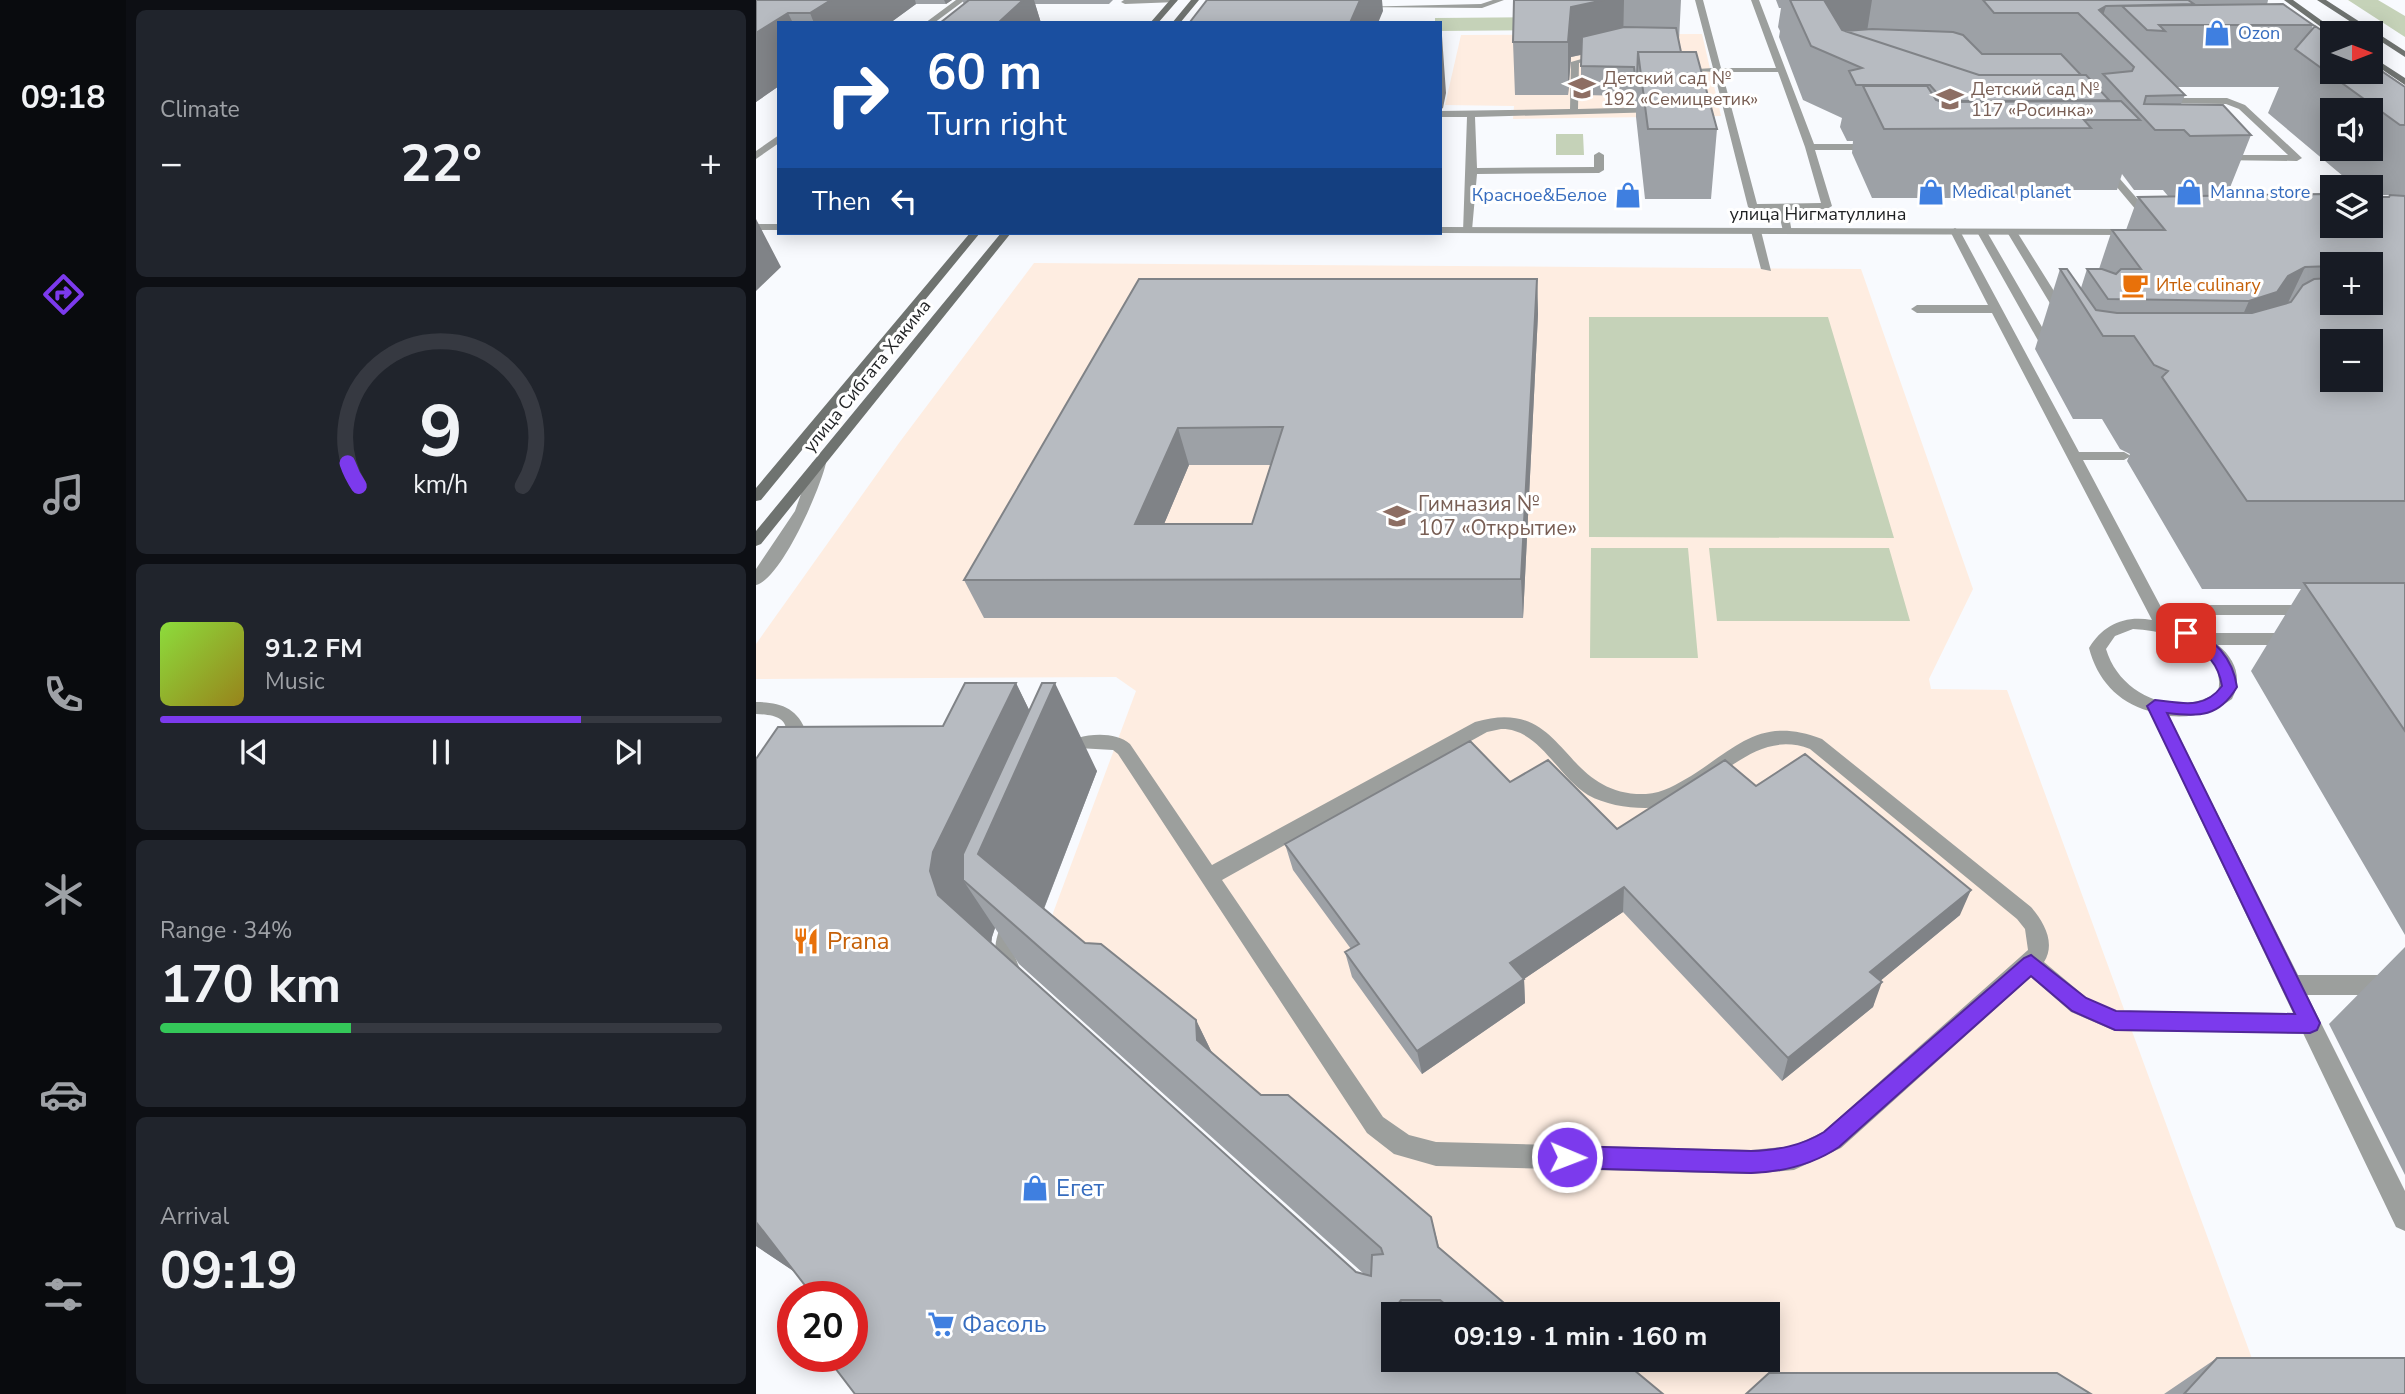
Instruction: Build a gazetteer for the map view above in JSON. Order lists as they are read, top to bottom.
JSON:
{
  "streets": {
    "main road": ["улица Сибгата Хакима"],
    "street": ["улица Нигматуллина"]
  },
  "places": {
    "shop": [
      "Ozon",
      "Medical planet",
      "Manna store",
      "Красное&Белое",
      "Егет"
    ],
    "school or university": ["Детский сад № 192 «Семицветик»", "Детский сад № 117 «Росинка»", "Гимназия № 107 «Открытие»"],
    "cafe": ["Итle culinary"],
    "restaurant": ["Prana"],
    "supermarket": ["Фасоль"]
  },
  "north": "right",
  "page": {
    "tabs": "09:18",
    "tile": [
      "Climate",
      ["Range · 34%", "170 km"],
      ["Arrival", "09:19"]
    ],
    "map_buttons": ["+", "−"],
    "turn": ["60 m", "Turn right"],
    "heat": ["−", "22°", "+"],
    "then": "Then",
    "song": ["91.2 FM", "Music"],
    "limit": "20",
    "trip": "09:19 · 1 min · 160 m",
    "gauge": ["9", "km/h"]
  }
}
